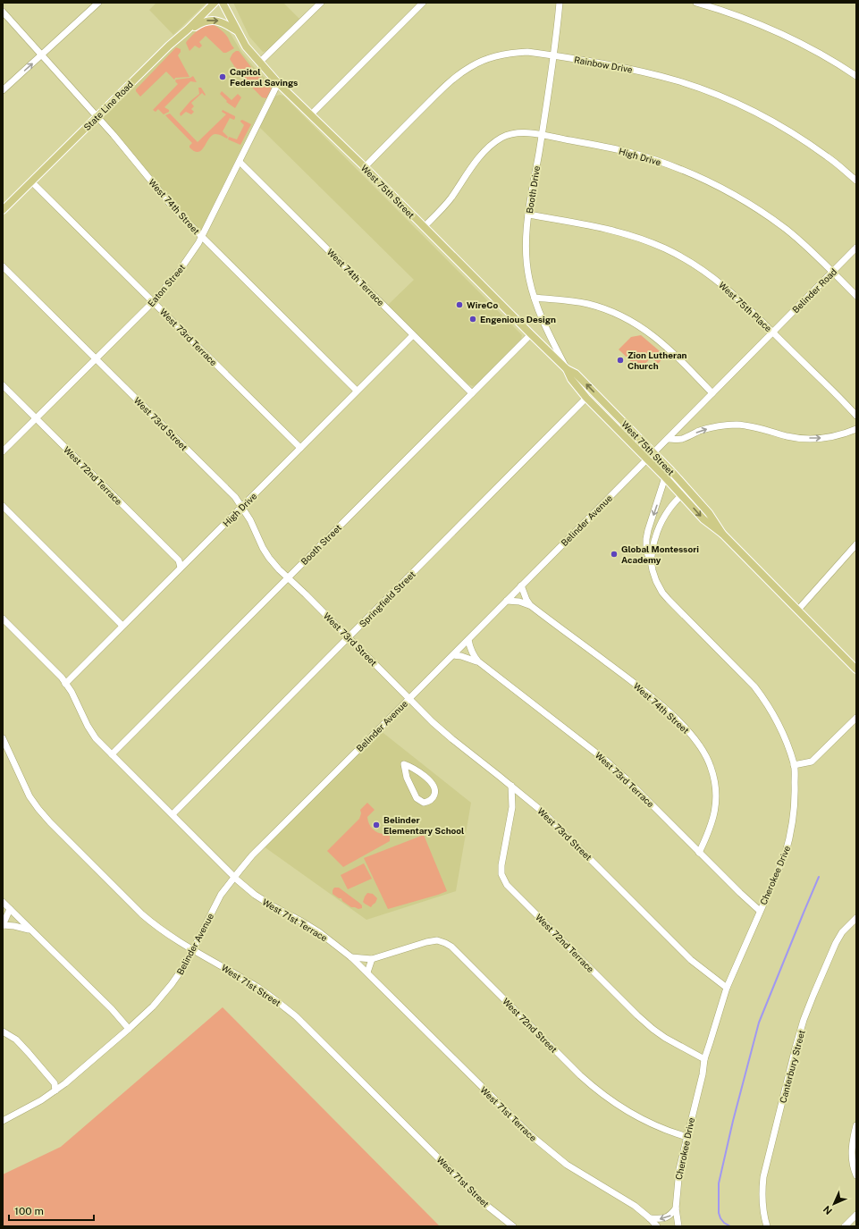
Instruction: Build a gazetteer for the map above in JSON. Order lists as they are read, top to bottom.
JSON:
{
  "streets": {
    "main road": ["State Line Road", "West 75th Street"],
    "street": [
      "Rainbow Drive",
      "High Drive",
      "Booth Drive",
      "West 74th Street",
      "West 74th Terrace",
      "Eaton Street",
      "Belinder Road",
      "West 75th Place",
      "West 73rd Terrace",
      "West 73rd Street",
      "West 72nd Terrace",
      "Belinder Avenue",
      "Booth Street",
      "Springfield Street",
      "Cherokee Drive",
      "West 71st Terrace",
      "West 71st Street",
      "West 72nd Street",
      "Canterbury Street"
    ]
  },
  "crossings": [
    ["Rainbow Drive", "Booth Drive"],
    ["Rainbow Drive", "West 75th Street"],
    ["State Line Road", "West 74th Street"],
    ["State Line Road", "West 73rd Terrace"],
    ["High Drive", "Booth Drive"],
    ["High Drive", "West 75th Street"],
    ["High Drive", "West 74th Street"],
    ["High Drive", "West 74th Terrace"],
    ["High Drive", "Belinder Road"],
    ["High Drive", "West 73rd Terrace"],
    ["High Drive", "West 73rd Street"],
    ["High Drive", "West 72nd Terrace"],
    ["High Drive", "West 71st Terrace"],
    ["Booth Drive", "West 75th Street"],
    ["Booth Drive", "West 75th Place"],
    ["West 75th Street", "Eaton Street"],
    ["West 75th Street", "Belinder Avenue"],
    ["West 75th Street", "Booth Street"],
    ["West 75th Street", "Springfield Street"],
    ["West 75th Street", "Cherokee Drive"],
    ["West 74th Street", "Eaton Street"],
    ["West 74th Street", "West 73rd Terrace"],
    ["West 74th Street", "Belinder Avenue"],
    ["West 74th Terrace", "Eaton Street"],
    ["West 74th Terrace", "Booth Street"],
    ["Eaton Street", "West 73rd Terrace"],
    ["Eaton Street", "West 73rd Street"],
    ["Eaton Street", "West 72nd Terrace"],
    ["Belinder Road", "West 75th Place"],
    ["Belinder Road", "Belinder Avenue"],
    ["West 75th Place", "Belinder Avenue"],
    ["West 73rd Terrace", "Belinder Avenue"],
    ["West 73rd Terrace", "Cherokee Drive"],
    ["West 73rd Street", "West 72nd Terrace"],
    ["West 73rd Street", "Belinder Avenue"],
    ["West 73rd Street", "Booth Street"],
    ["West 73rd Street", "Springfield Street"],
    ["West 73rd Street", "Cherokee Drive"],
    ["West 72nd Terrace", "Cherokee Drive"],
    ["Belinder Avenue", "West 71st Terrace"],
    ["Belinder Avenue", "West 71st Street"],
    ["Booth Street", "West 71st Terrace"],
    ["Springfield Street", "West 71st Terrace"],
    ["Cherokee Drive", "West 72nd Street"],
    ["West 71st Terrace", "West 72nd Street"]
  ],
  "places": [
    "Capitol Federal Savings",
    "WireCo",
    "Engenious Design",
    "Zion Lutheran Church",
    "Global Montessori Academy",
    "Belinder Elementary School"
  ],
  "scale_bar": "100 m",
  "north": "bottom left"
}
